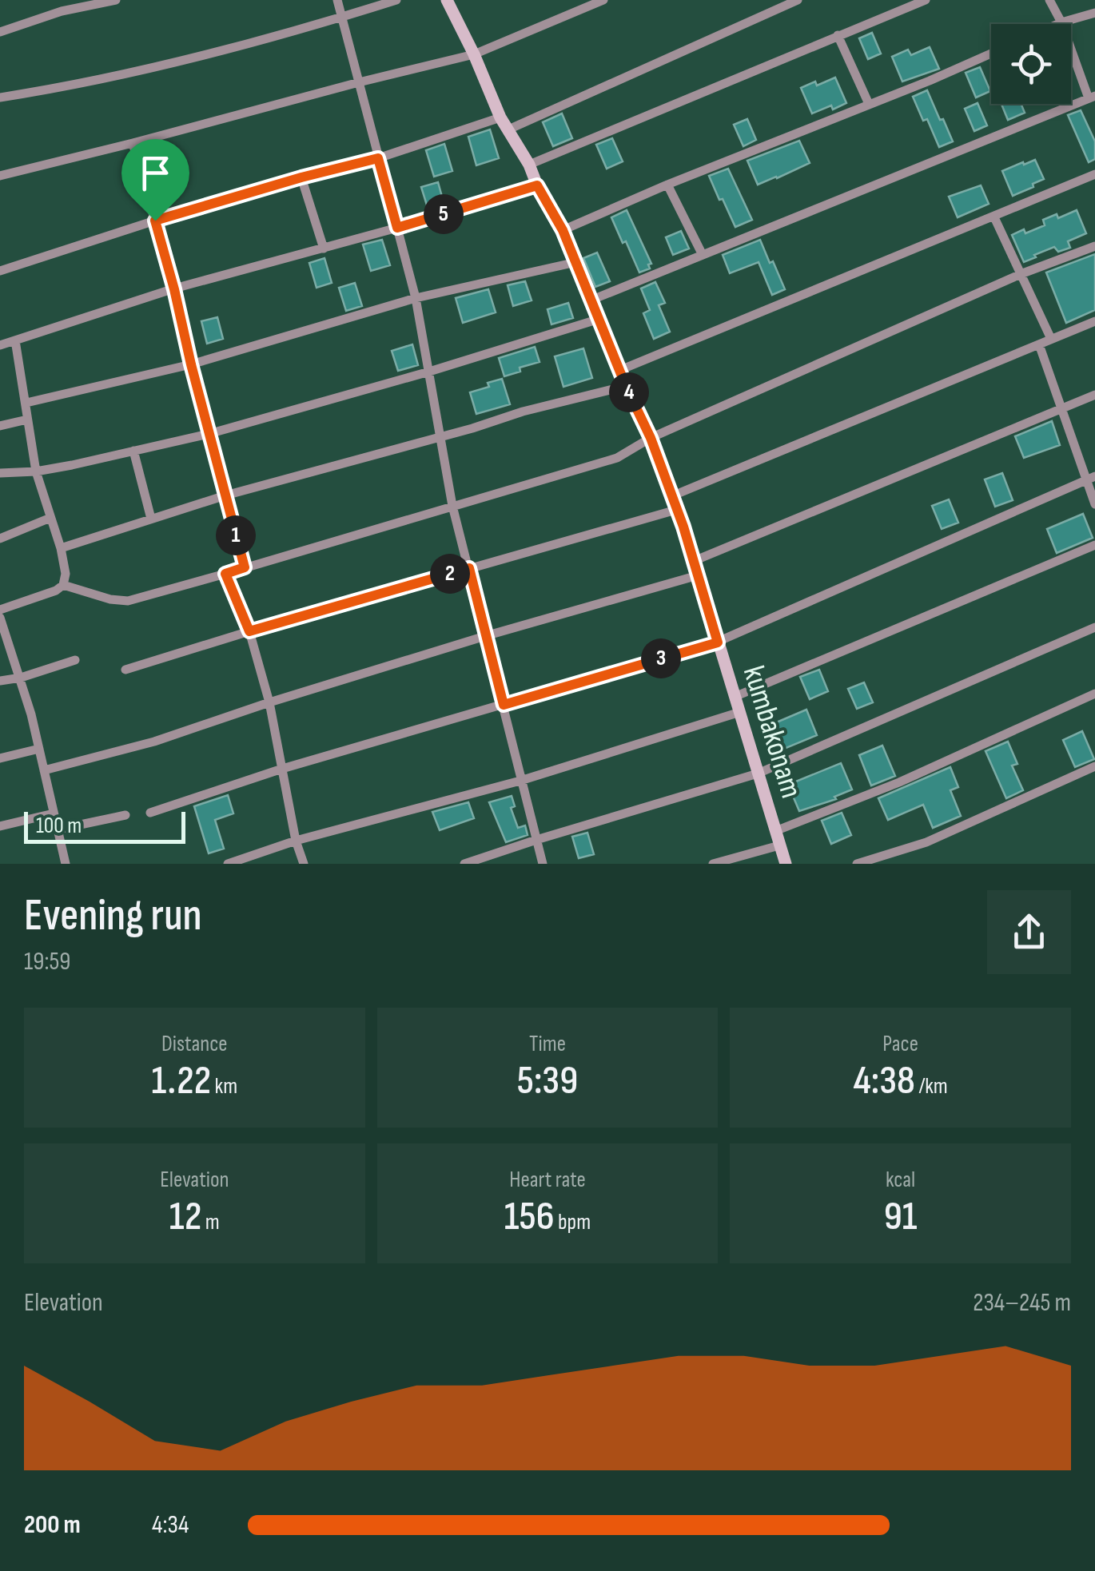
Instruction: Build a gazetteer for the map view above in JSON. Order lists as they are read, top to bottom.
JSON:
{
  "streets": {
    "street": ["kumbakonam"]
  },
  "scale_bar": "100 m",
  "page": {
    "pins": [
      "5",
      "4",
      "1",
      "2",
      "3"
    ],
    "scale": "100 m",
    "heading": ["Evening run", "19:59"],
    "stats": [
      ["Distance", "1.22 km"],
      ["Time", "5:39"],
      ["Pace", "4:38 /km"],
      ["Elevation", "12 m"],
      ["Heart rate", "156 bpm"],
      ["kcal", "91"]
    ],
    "chart": ["Elevation", "234–245 m"],
    "list": [
      {
        "name": "200 m",
        "note": "4:34"
      }
    ]
  }
}
